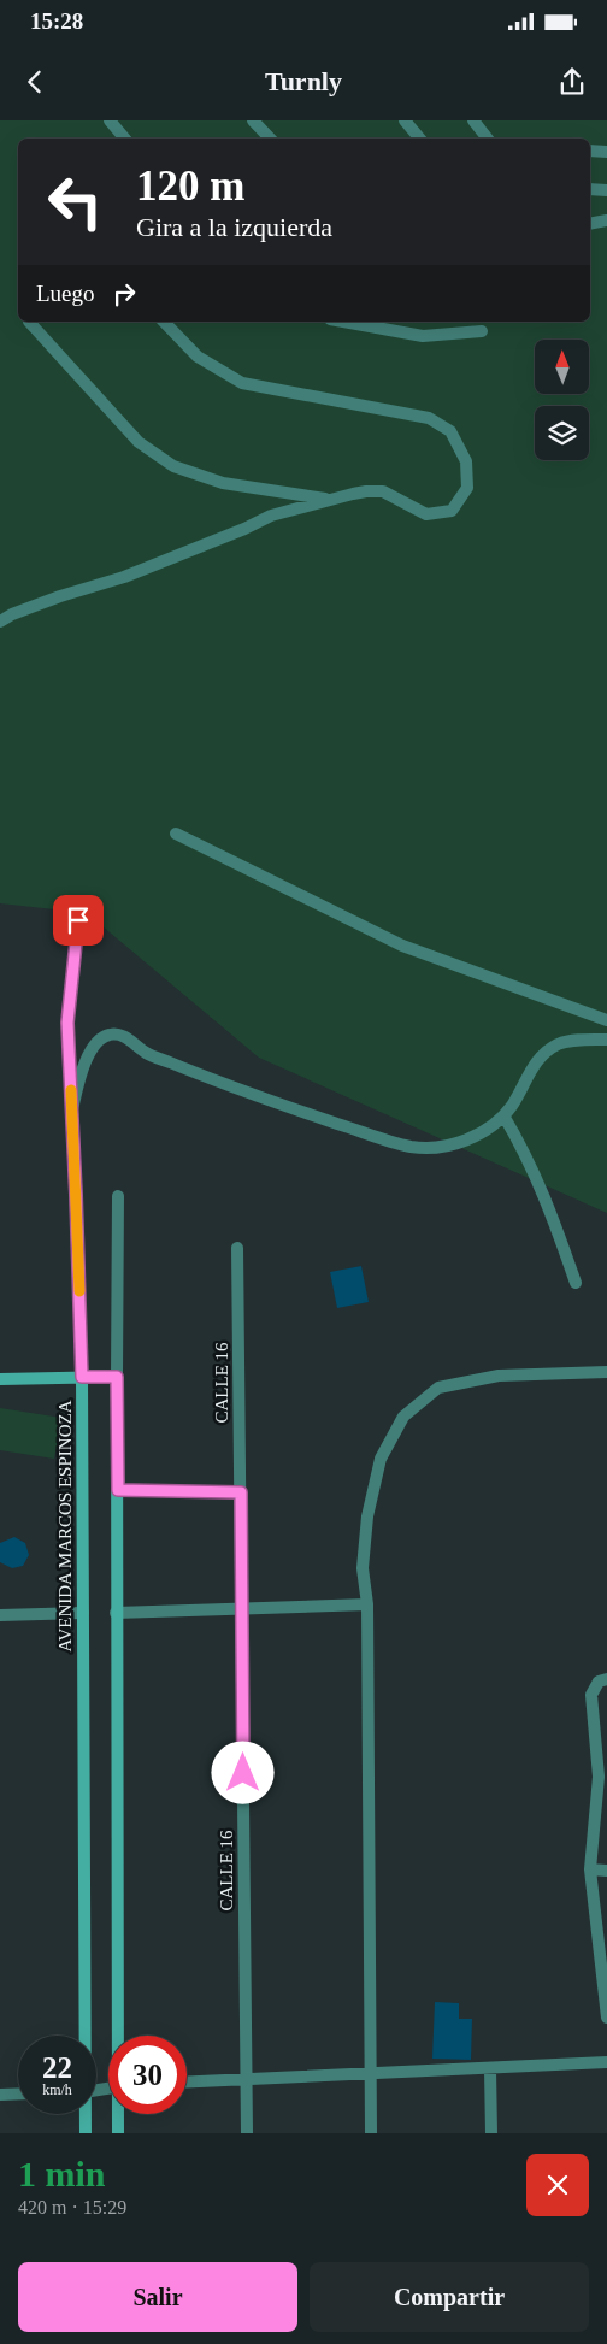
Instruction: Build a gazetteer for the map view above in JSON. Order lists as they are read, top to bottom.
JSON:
{
  "streets": {
    "street": ["CALLE 16", "AVENIDA MARCOS ESPINOZA"]
  },
  "north": "top",
  "page": {
    "status": "15:28",
    "header": "Turnly",
    "turn": ["120 m", "Gira a la izquierda"],
    "then": "Luego",
    "speed": "22 km/h",
    "limit": "30",
    "heading": ["1 min", "420 m · 15:29"],
    "buttons": ["Salir", "Compartir"]
  }
}
